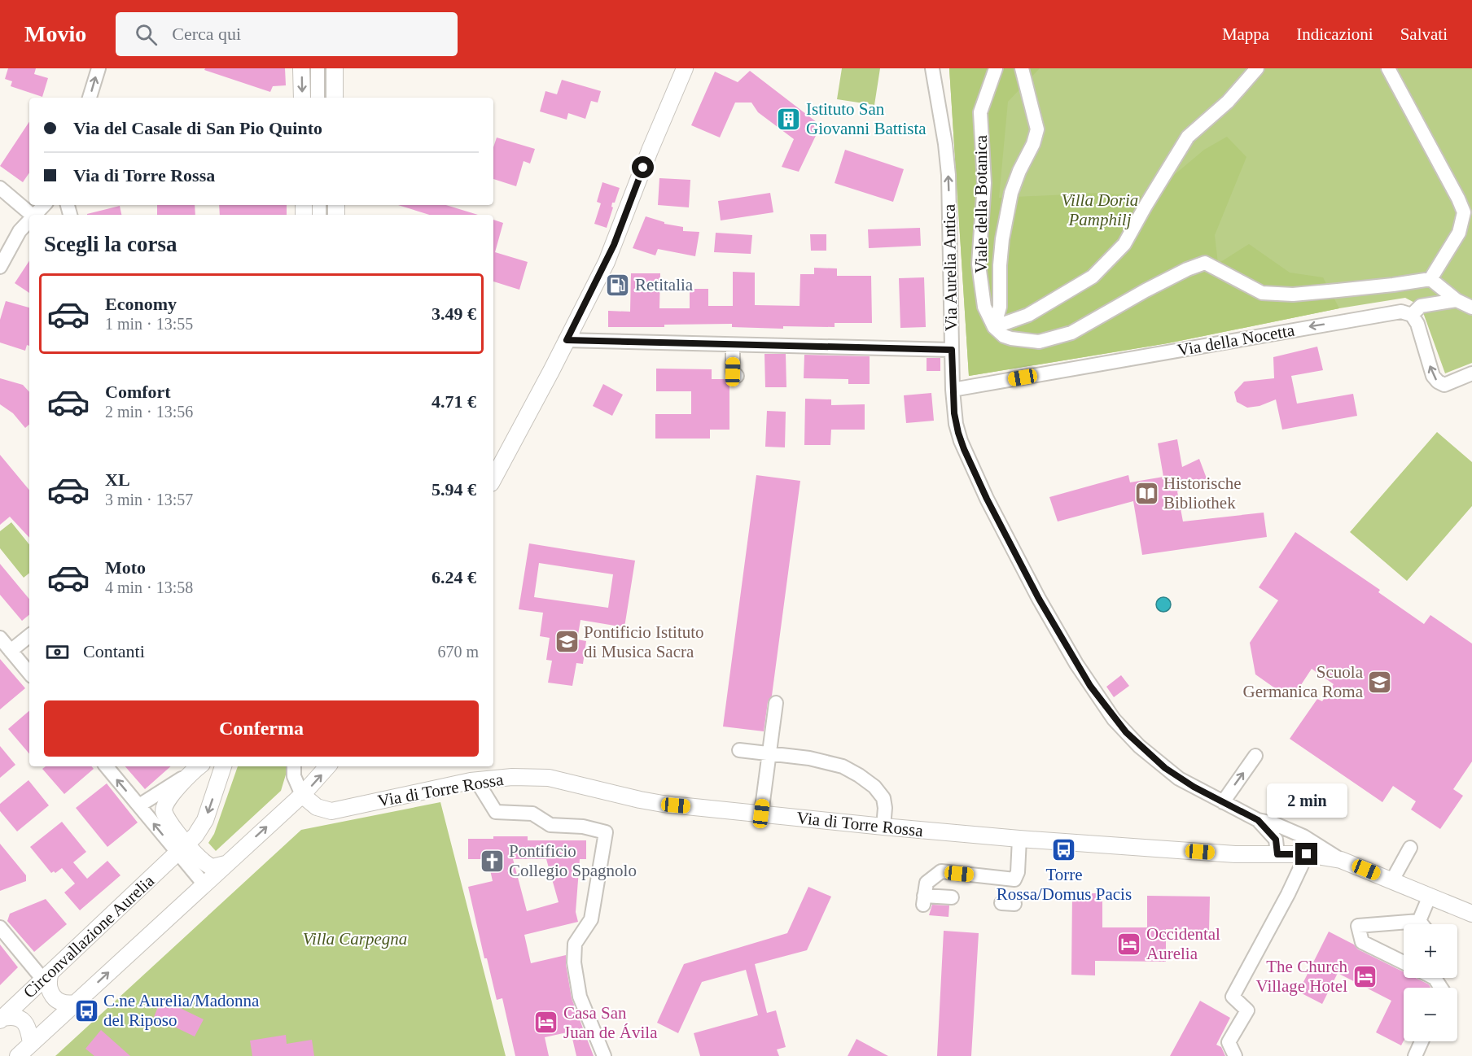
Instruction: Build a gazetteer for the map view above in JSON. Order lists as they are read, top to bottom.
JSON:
{
  "streets": {
    "main road": ["Via Aurelia Antica", "Via di Torre Rossa", "Circonvallazione Aurelia"],
    "street": ["Viale della Botanica", "Via della Nocetta"]
  },
  "crossings": [
    ["Via Aurelia Antica", "Via della Nocetta"],
    ["Via Aurelia Antica", "Via di Torre Rossa"]
  ],
  "parks": ["Villa Doria Pamphilj", "Villa Carpegna"],
  "places": {
    "building": ["Istituto San Giovanni Battista"],
    "fuel station": ["Retitalia"],
    "library": ["Historische Bibliothek"],
    "school or university": ["Pontificio Istituto di Musica Sacra", "Scuola Germanica Roma"],
    "bus stop": ["Torre Rossa/Domus Pacis", "C.ne Aurelia/Madonna del Riposo"],
    "church": ["Pontificio Collegio Spagnolo"],
    "hotel": ["Occidental Aurelia", "The Church Village Hotel", "Casa San Juan de Ávila"]
  },
  "page": {
    "header": "Movio",
    "search": "Cerca qui",
    "nav": ["Mappa", "Indicazioni", "Salvati"],
    "banner": ["Via del Casale di San Pio Quinto", "Via di Torre Rossa"],
    "heading": "Scegli la corsa",
    "list": [
      {
        "name": "Economy",
        "note": "1 min · 13:55",
        "value": "3.49 €"
      },
      {
        "name": "Comfort",
        "note": "2 min · 13:56",
        "value": "4.71 €"
      },
      {
        "name": "XL",
        "note": "3 min · 13:57",
        "value": "5.94 €"
      },
      {
        "name": "Moto",
        "note": "4 min · 13:58",
        "value": "6.24 €"
      }
    ],
    "pay": ["Contanti", "670 m"],
    "buttons": "Conferma",
    "bubble": "2 min",
    "map_buttons": ["+", "−"]
  }
}
